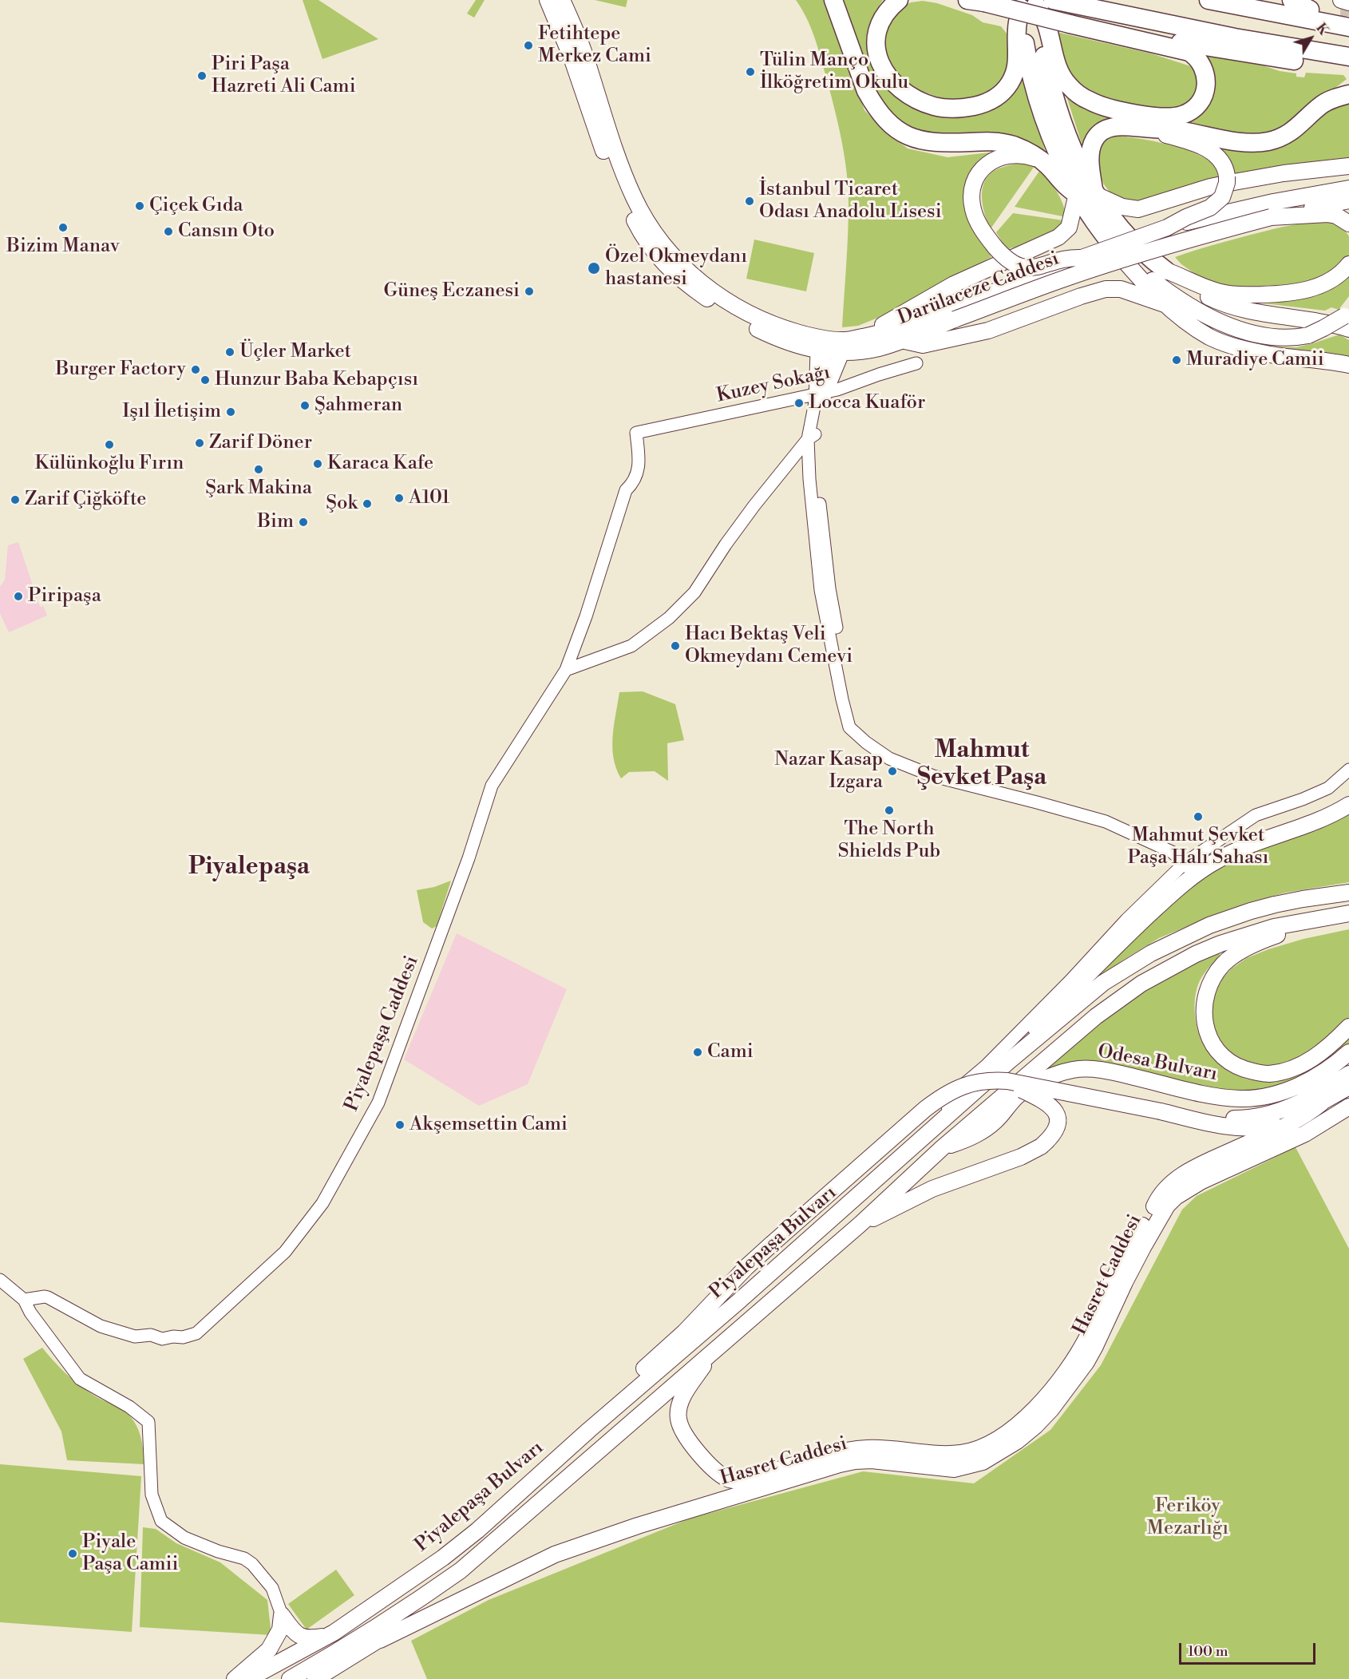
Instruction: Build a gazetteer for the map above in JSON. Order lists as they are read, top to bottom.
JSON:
{
  "streets": {
    "main road": [
      "Darülaceze Caddesi",
      "Odesa Bulvarı",
      "Piyalepaşa Bulvarı",
      "Hasret Caddesi"
    ],
    "street": ["Kuzey Sokağı", "Piyalepaşa Caddesi"]
  },
  "crossings": [
    ["Kuzey Sokağı", "Piyalepaşa Caddesi"]
  ],
  "districts": ["Mahmut Şevket Paşa", "Piyalepaşa"],
  "parks": ["Feriköy Mezarlığı"],
  "places": [
    "Fetihtepe Merkez Cami",
    "Tülin Manço İlköğretim Okulu",
    "Piri Paşa Hazreti Ali Cami",
    "İstanbul Ticaret Odası Anadolu Lisesi",
    "Çiçek Gıda",
    "Bizim Manav",
    "Cansın Oto",
    "Özel Okmeydanı hastanesi",
    "Güneş Eczanesi",
    "Üçler Market",
    "Muradiye Camii",
    "Burger Factory",
    "Hunzur Baba Kebapçısı",
    "Locca Kuaför",
    "Şahmeran",
    "Işıl İletişim",
    "Zarif Döner",
    "Külünkoğlu Fırın",
    "Karaca Kafe",
    "Şark Makina",
    "A101",
    "Zarif Çiğköfte",
    "Şok",
    "Bim",
    "Piripaşa",
    "Hacı Bektaş Veli Okmeydanı Cemevi",
    "Nazar Kasap Izgara",
    "The North Shields Pub",
    "Mahmut Şevket Paşa Halı Sahası",
    "Cami",
    "Akşemsettin Cami",
    "Piyale Paşa Camii"
  ],
  "scale_bar": "100 m",
  "north": "top right"
}
